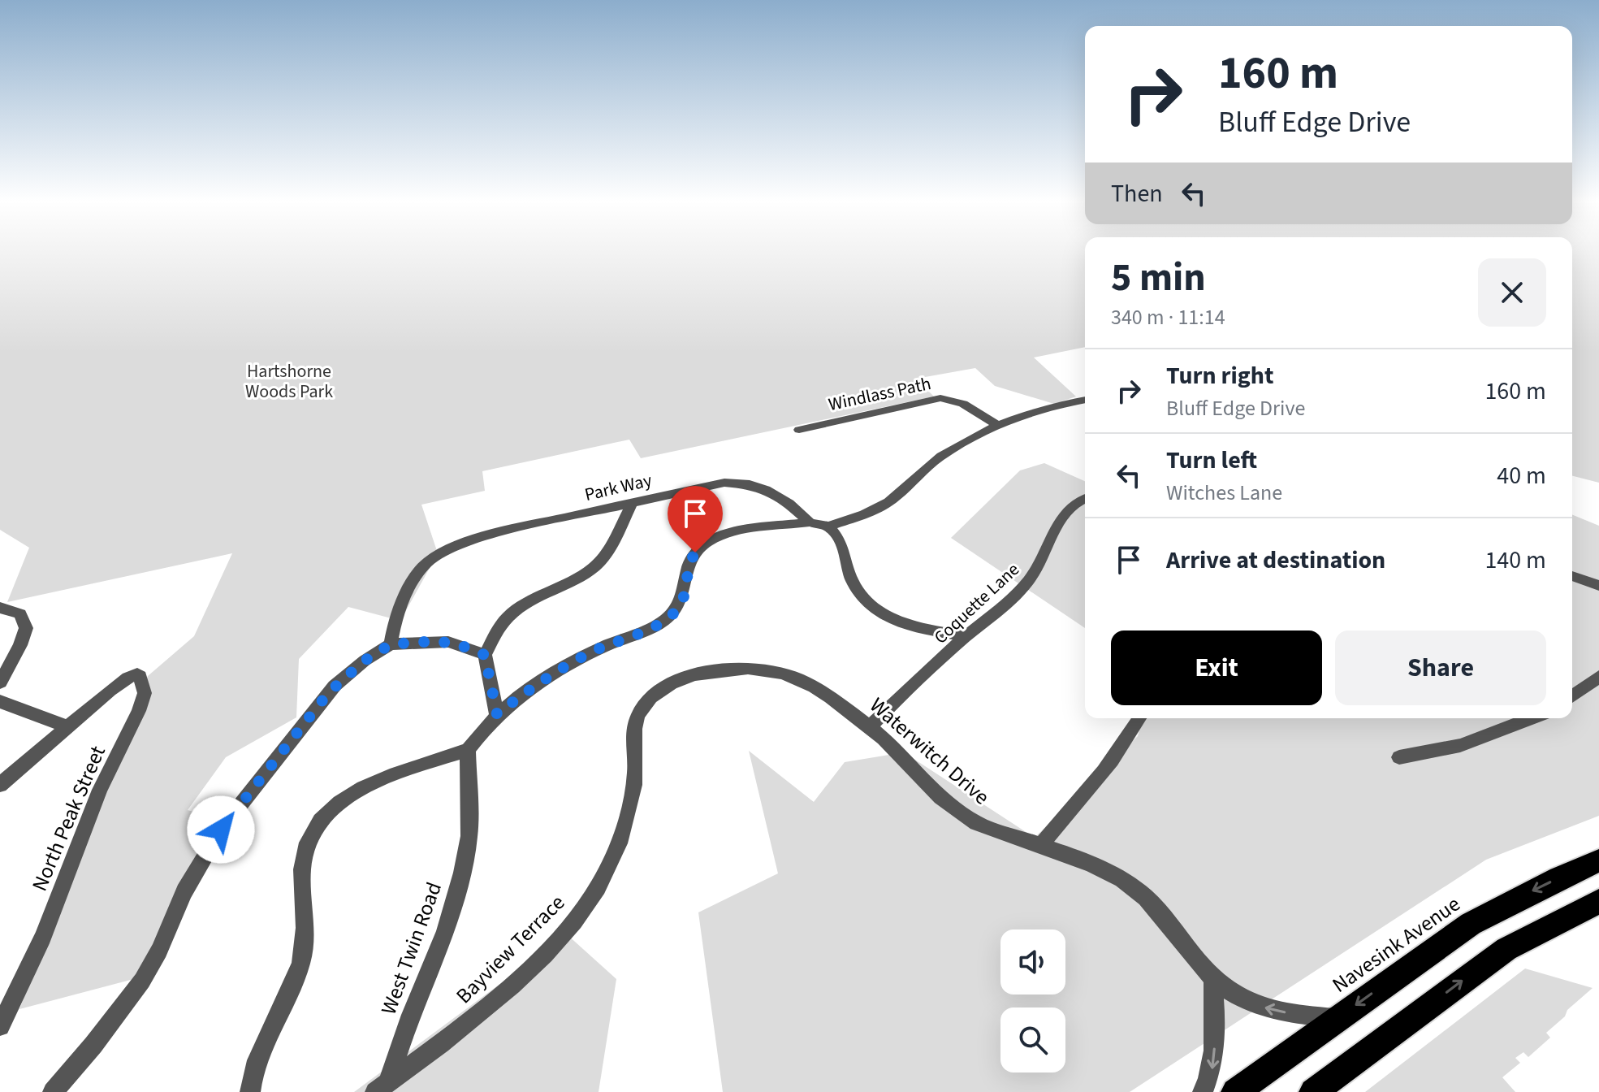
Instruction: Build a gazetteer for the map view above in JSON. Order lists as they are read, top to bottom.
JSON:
{
  "streets": {
    "highway": ["Navesink Avenue"],
    "street": [
      "Windlass Path",
      "Park Way",
      "Coquette Lane",
      "Waterwitch Drive",
      "North Peak Street",
      "West Twin Road",
      "Bayview Terrace"
    ]
  },
  "crossings": [
    ["Coquette Lane", "Waterwitch Drive"],
    ["Waterwitch Drive", "Navesink Avenue"],
    ["Waterwitch Drive", "Bayview Terrace"],
    ["West Twin Road", "Bayview Terrace"]
  ],
  "parks": ["Hartshorne Woods Park"],
  "page": {
    "turn": ["160 m", "Bluff Edge Drive"],
    "then": "Then",
    "heading": ["5 min", "340 m · 11:14"],
    "list": [
      {
        "name": "Turn right",
        "note": "Bluff Edge Drive",
        "value": "160 m"
      },
      {
        "name": "Turn left",
        "note": "Witches Lane",
        "value": "40 m"
      },
      {
        "name": "Arrive at destination",
        "value": "140 m"
      }
    ],
    "buttons": ["Exit", "Share"]
  }
}
